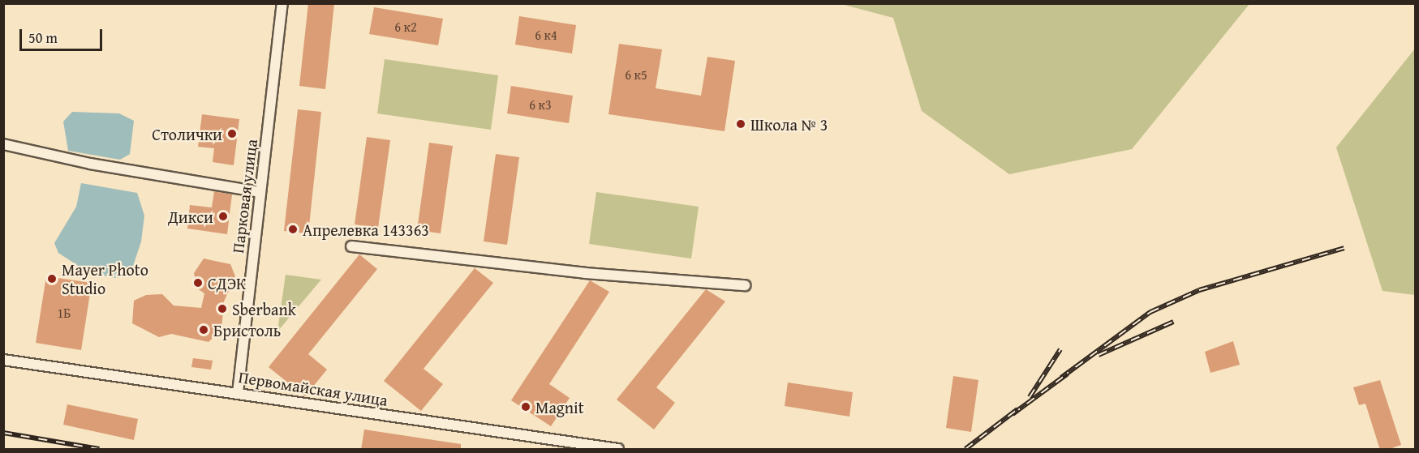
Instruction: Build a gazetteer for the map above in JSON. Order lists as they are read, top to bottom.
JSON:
{
  "streets": {
    "street": ["Парковая улица", "Первомайская улица"]
  },
  "crossings": [
    ["Парковая улица", "Первомайская улица"]
  ],
  "places": [
    "Школа № 3",
    "Столички",
    "Дикси",
    "Апрелевка 143363",
    "Mayer Photo Studio",
    "СДЭК",
    "Sberbank",
    "Бристоль",
    "Magnit"
  ],
  "house_numbers": [
    "6 к2",
    "6 к4",
    "6 к5",
    "6 к3",
    "1Б"
  ],
  "scale_bar": "50 m"
}
